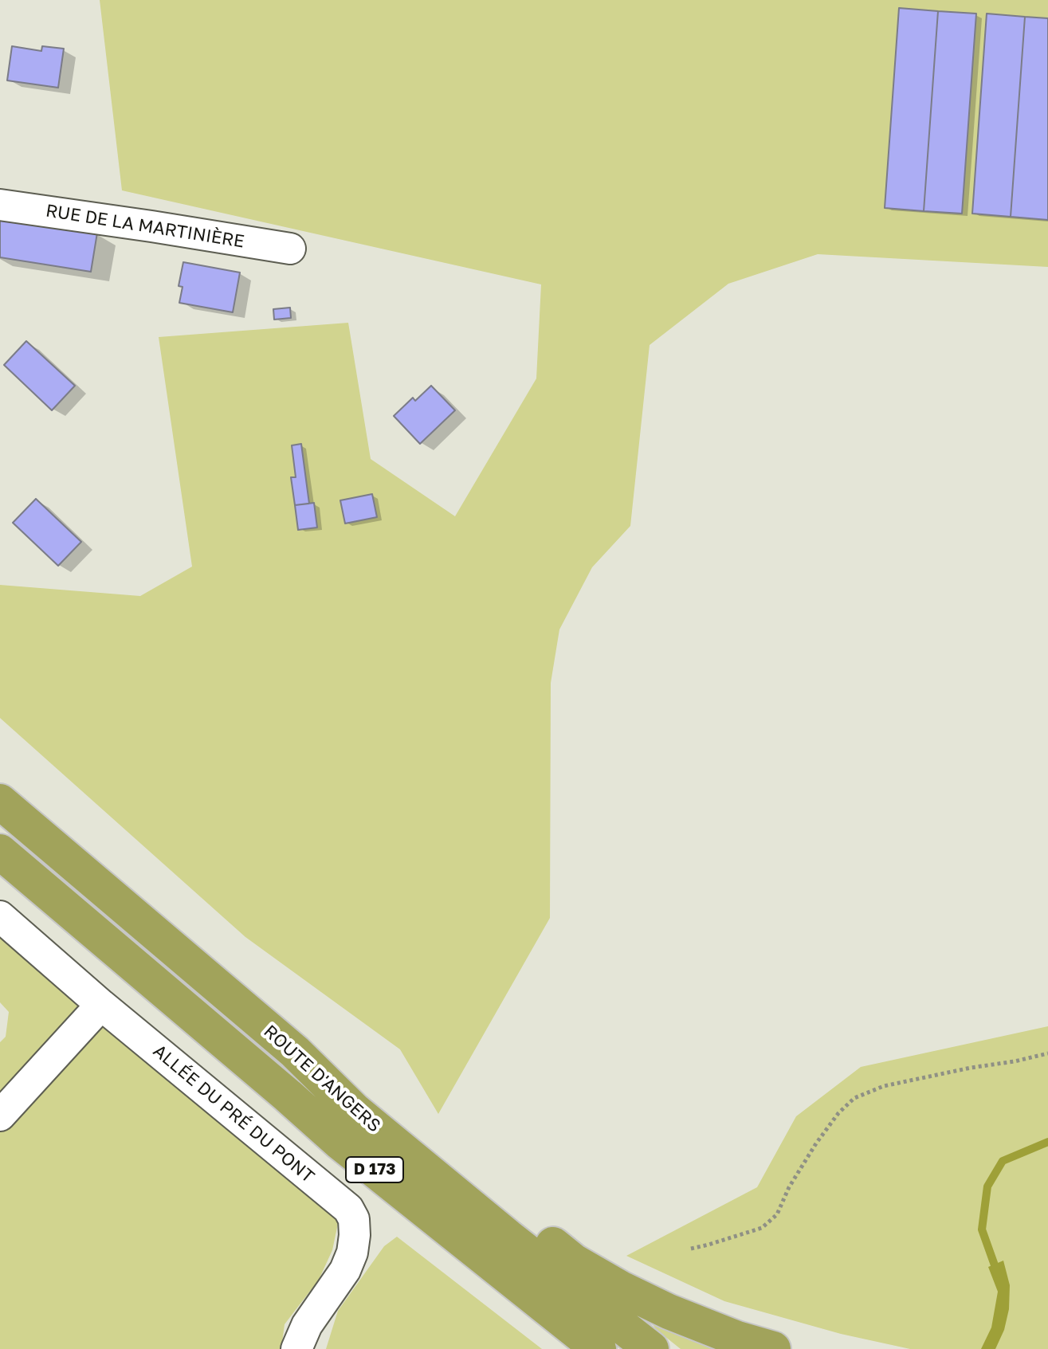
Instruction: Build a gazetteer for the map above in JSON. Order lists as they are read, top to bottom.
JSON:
{
  "streets": {
    "highway": ["ROUTE D'ANGERS", "D 173"],
    "street": ["RUE DE LA MARTINIÈRE", "ALLÉE DU PRÉ DU PONT"]
  }
}
